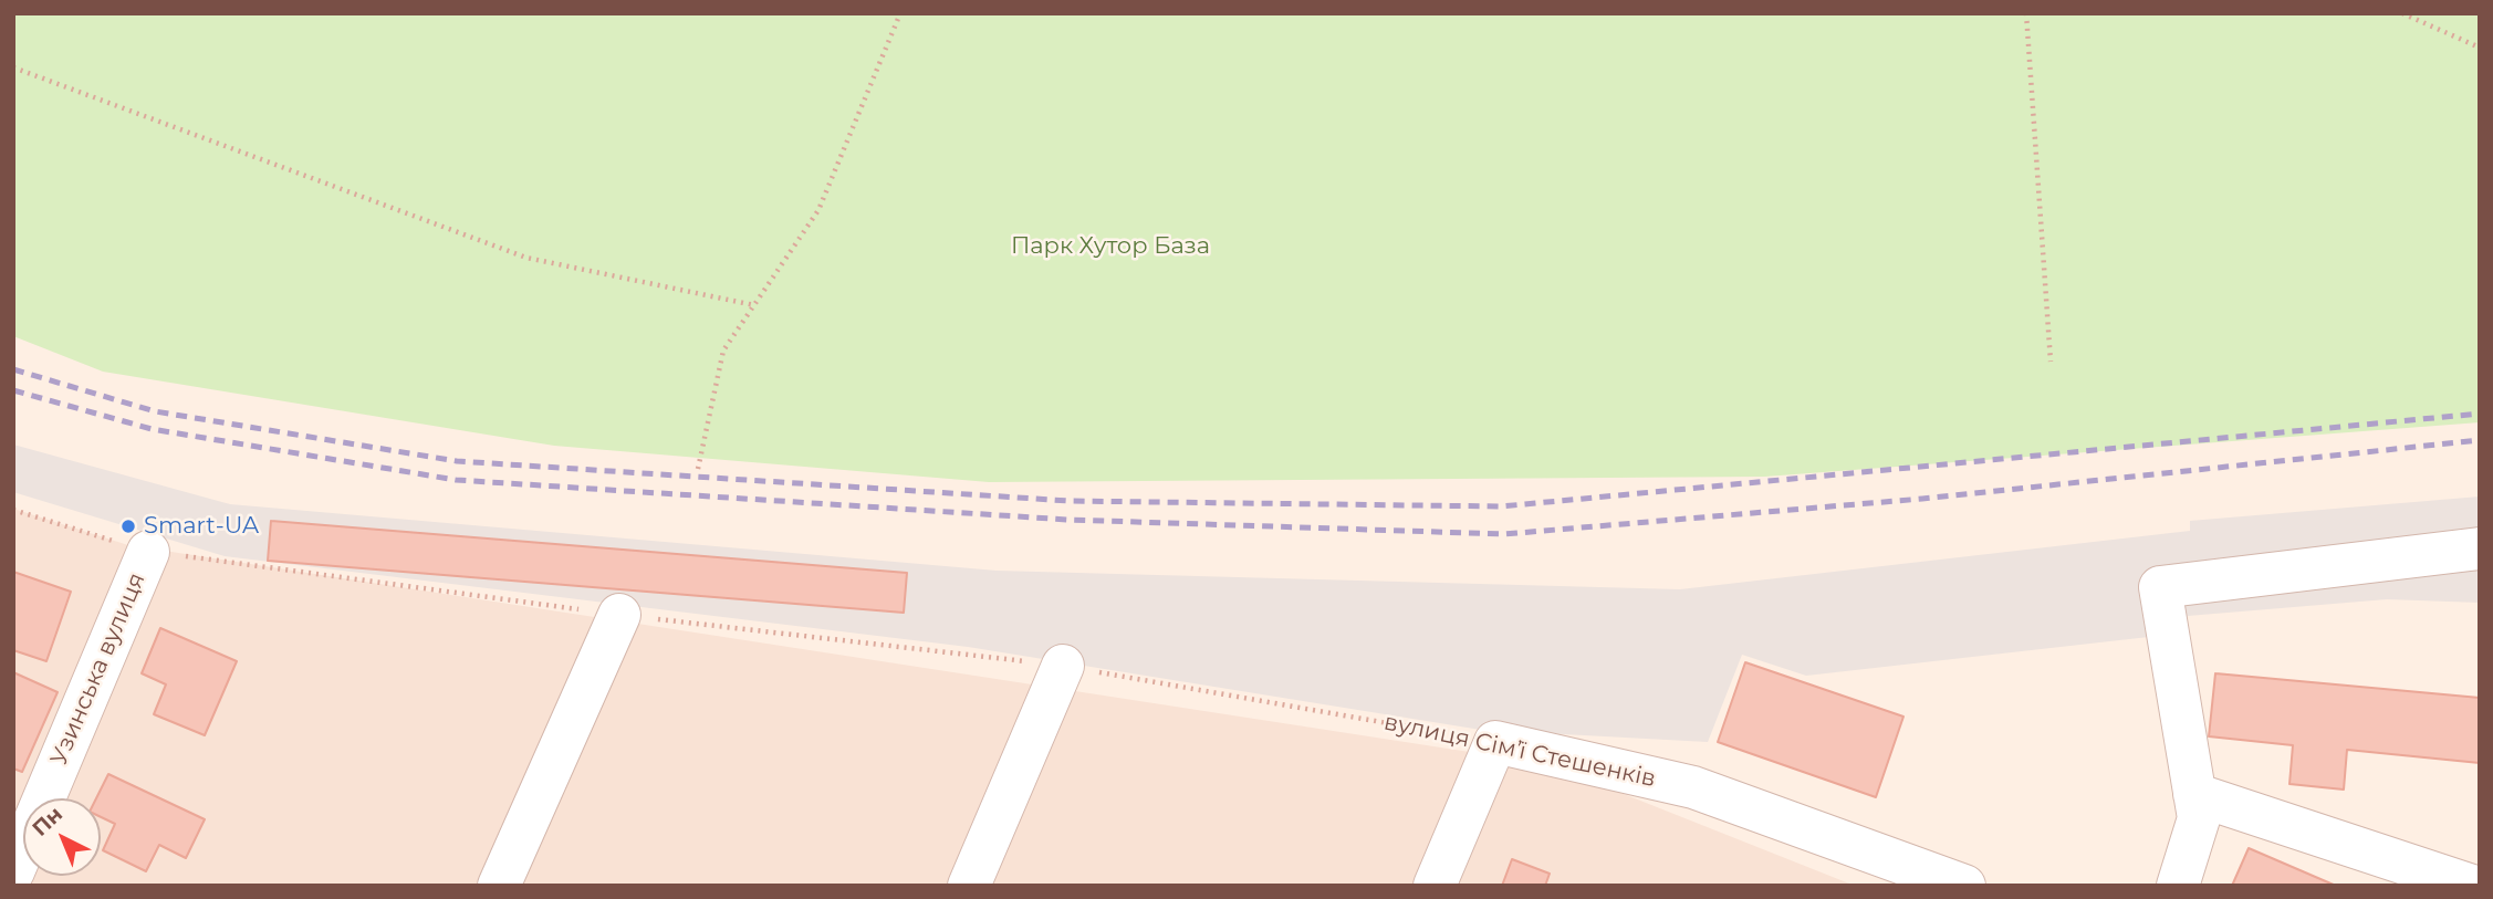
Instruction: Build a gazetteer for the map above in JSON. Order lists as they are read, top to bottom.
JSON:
{
  "streets": {
    "street": ["Узинська вулиця", "вулиця Сімʼї Стешенків"]
  },
  "parks": ["Парк Хутор База"],
  "places": ["Smart-UA"],
  "north": "top left"
}
